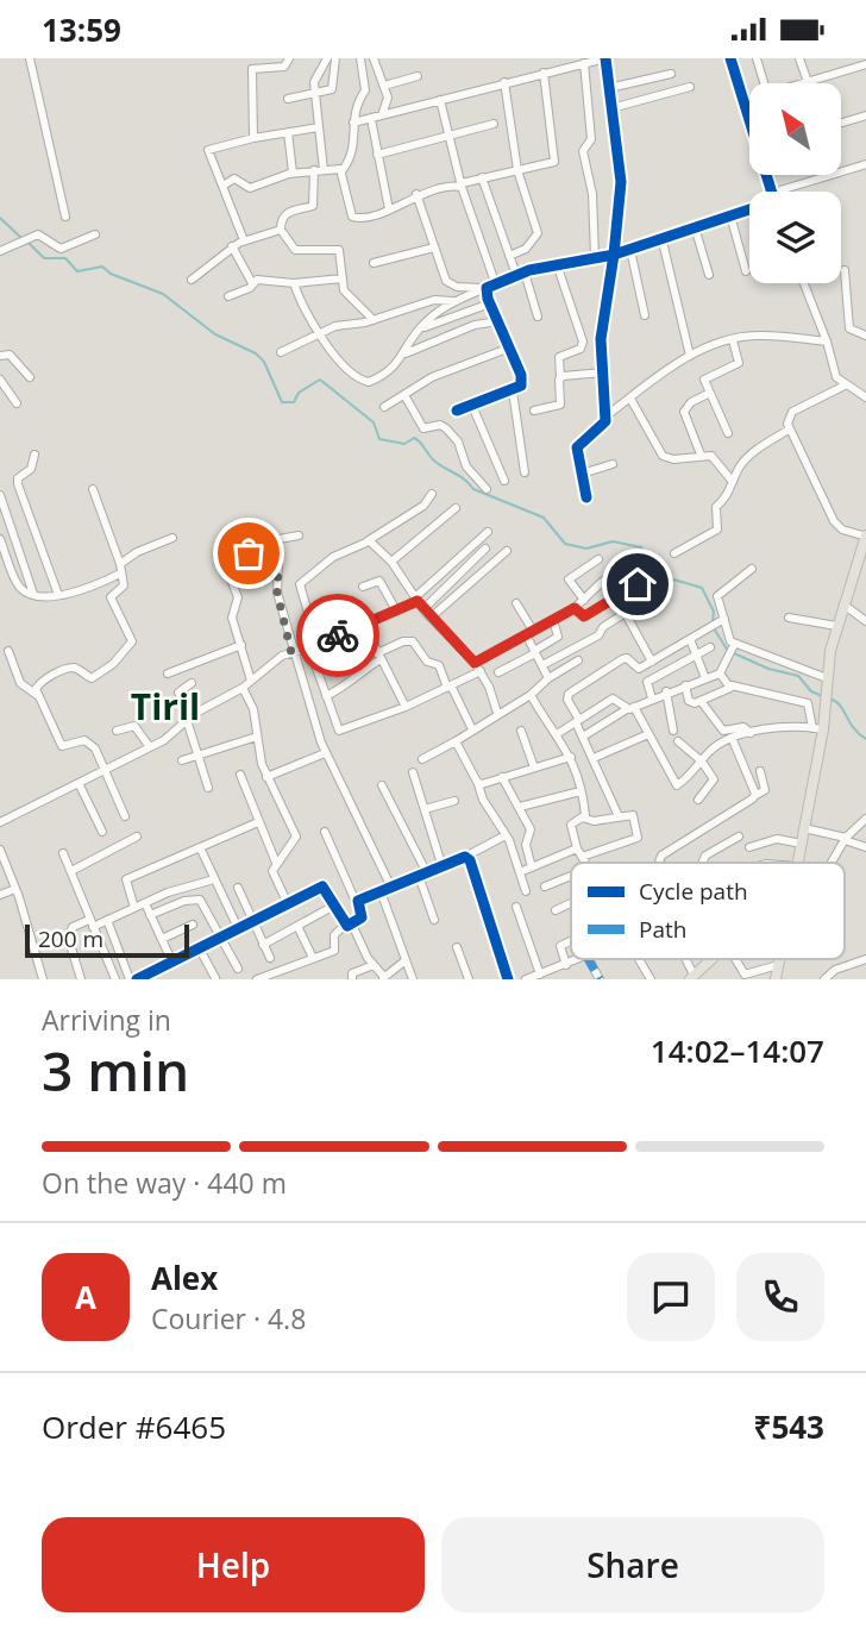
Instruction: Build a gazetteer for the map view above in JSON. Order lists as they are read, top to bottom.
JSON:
{
  "districts": ["Tiril"],
  "legend": ["Cycle path", "Path"],
  "scale_bar": "200 m",
  "north": "top left",
  "page": {
    "status": "13:59",
    "scale": "200 m",
    "heading": ["3 min", "Arriving in", "14:02–14:07"],
    "panel": [
      "Alex",
      "Courier · 4.8",
      "Order #6465",
      "₹543"
    ],
    "bar": "On the way · 440 m",
    "round": "A",
    "buttons": ["Help", "Share"]
  }
}
